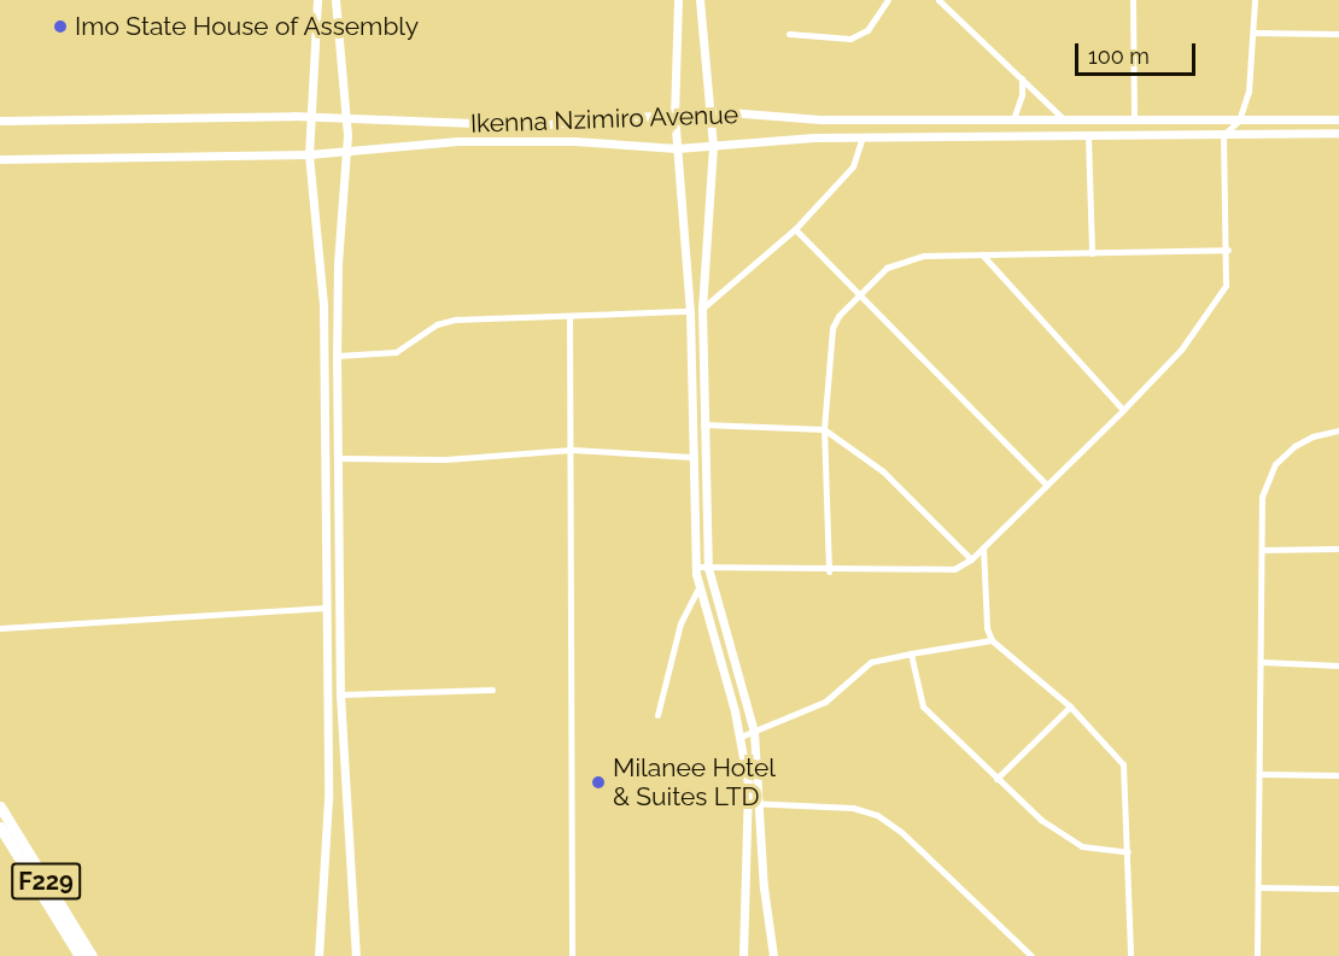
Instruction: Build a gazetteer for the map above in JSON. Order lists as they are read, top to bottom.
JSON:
{
  "streets": {
    "main road": ["F229"],
    "street": ["Ikenna Nzimiro Avenue"]
  },
  "places": ["Imo State House of Assembly", "Milanee Hotel & Suites LTD"],
  "scale_bar": "100 m"
}
